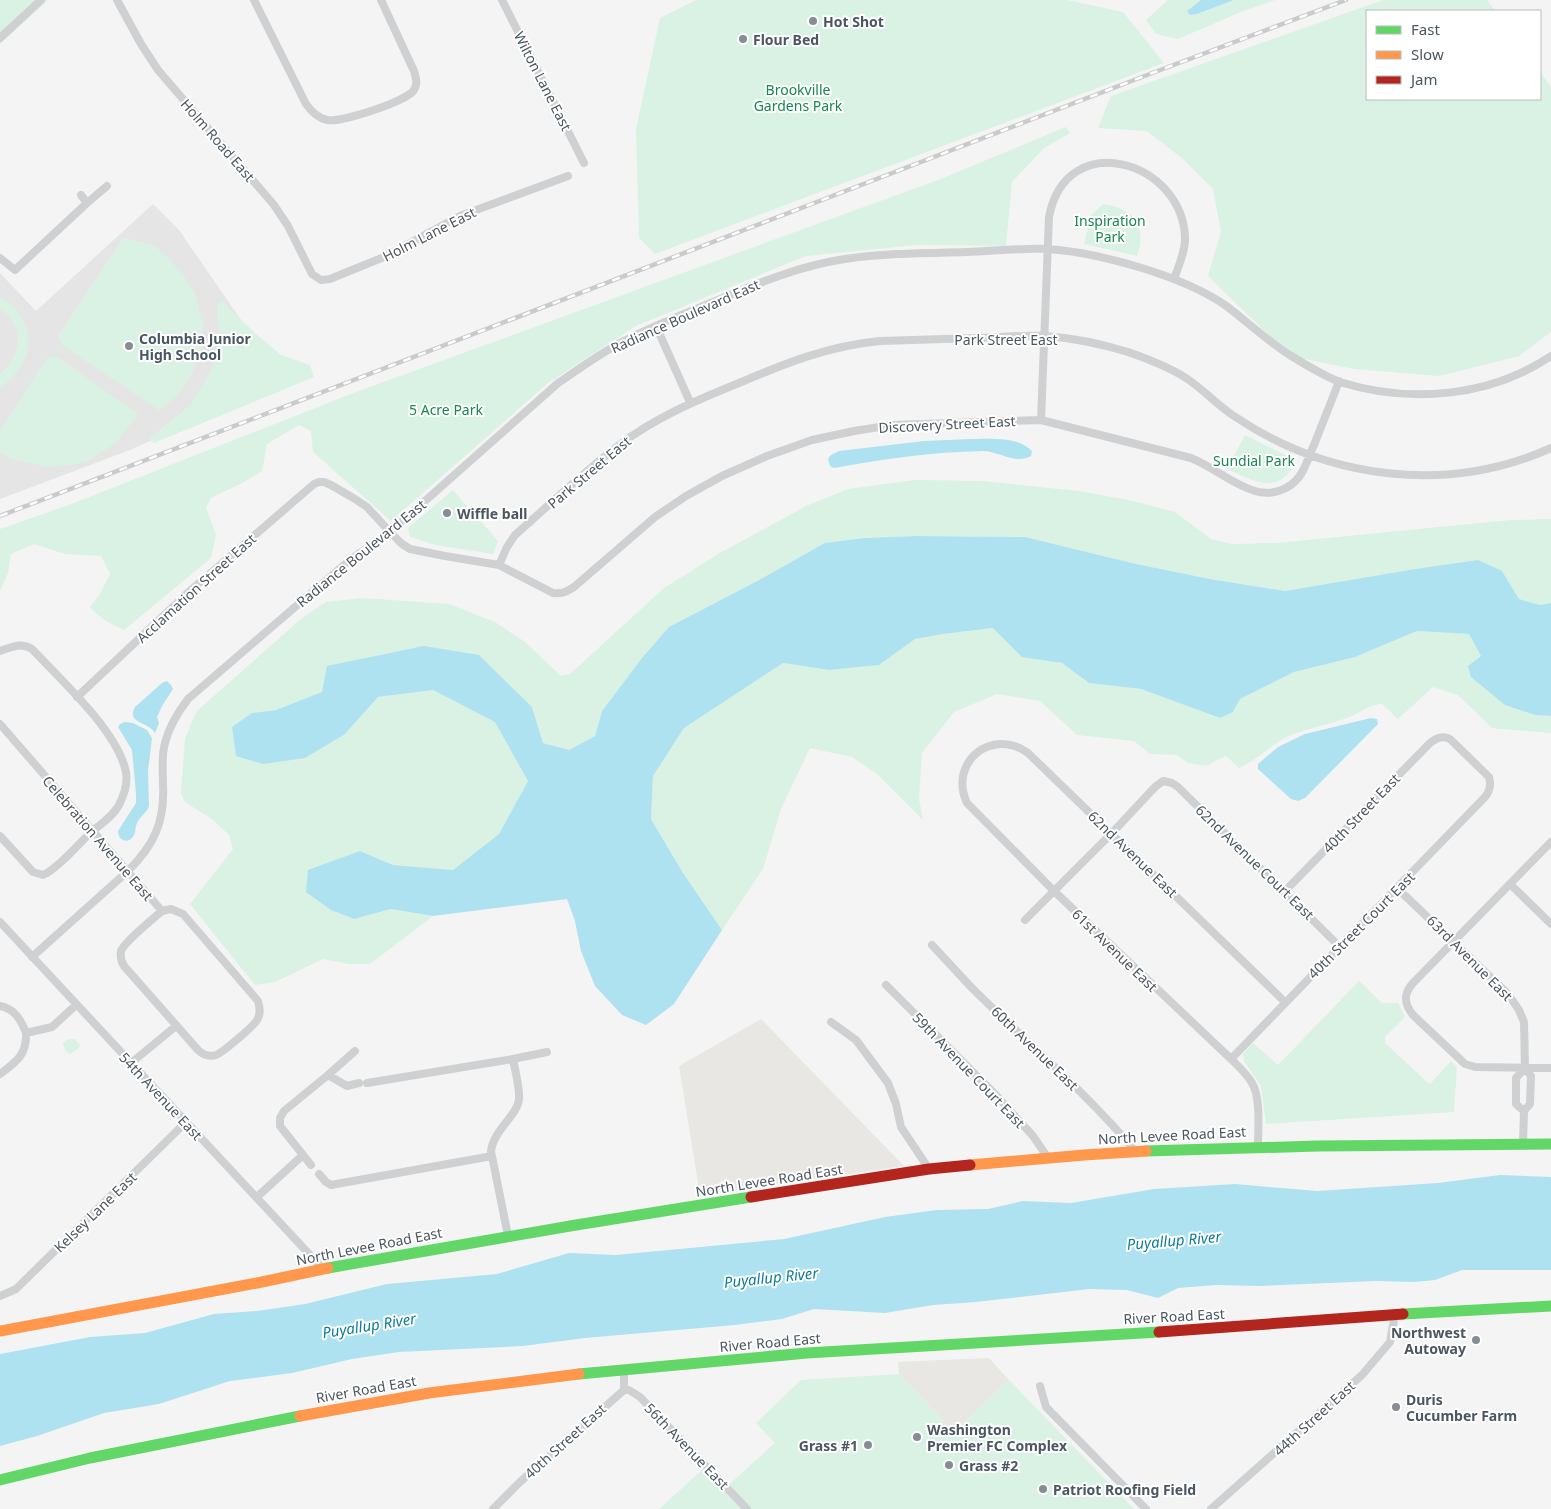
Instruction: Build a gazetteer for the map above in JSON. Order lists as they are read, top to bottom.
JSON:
{
  "streets": {
    "street": [
      "Wilton Lane East",
      "Holm Road East",
      "Holm Lane East",
      "Radiance Boulevard East",
      "Park Street East",
      "Discovery Street East",
      "Acclamation Street East",
      "40th Street East",
      "Celebration Avenue East",
      "62nd Avenue East",
      "62nd Avenue Court East",
      "40th Street Court East",
      "61st Avenue East",
      "63rd Avenue East",
      "60th Avenue East",
      "59th Avenue Court East",
      "54th Avenue East",
      "North Levee Road East",
      "Kelsey Lane East",
      "River Road East",
      "44th Street East",
      "56th Avenue East"
    ]
  },
  "crossings": [
    ["Holm Road East", "Holm Lane East"],
    ["Radiance Boulevard East", "Acclamation Street East"],
    ["Radiance Boulevard East", "Celebration Avenue East"],
    ["Radiance Boulevard East", "54th Avenue East"],
    ["Park Street East", "Discovery Street East"],
    ["40th Street East", "62nd Avenue Court East"],
    ["40th Street East", "40th Street Court East"],
    ["40th Street East", "56th Avenue East"],
    ["62nd Avenue East", "62nd Avenue Court East"],
    ["62nd Avenue East", "40th Street Court East"],
    ["62nd Avenue East", "61st Avenue East"],
    ["62nd Avenue Court East", "40th Street Court East"],
    ["40th Street Court East", "61st Avenue East"],
    ["40th Street Court East", "63rd Avenue East"],
    ["61st Avenue East", "North Levee Road East"],
    ["63rd Avenue East", "North Levee Road East"],
    ["60th Avenue East", "North Levee Road East"],
    ["59th Avenue Court East", "North Levee Road East"],
    ["54th Avenue East", "North Levee Road East"],
    ["54th Avenue East", "Kelsey Lane East"],
    ["River Road East", "44th Street East"]
  ],
  "water": ["Puyallup River"],
  "parks": [
    "Brookville Gardens Park",
    "Inspiration Park",
    "5 Acre Park",
    "Sundial Park"
  ],
  "places": [
    "Hot Shot",
    "Flour Bed",
    "Columbia Junior High School",
    "Wiffle ball",
    "Northwest Autoway",
    "Duris Cucumber Farm",
    "Washington Premier FC Complex",
    "Grass #1",
    "Grass #2",
    "Patriot Roofing Field"
  ],
  "legend": ["Fast", "Slow", "Jam"]
}
